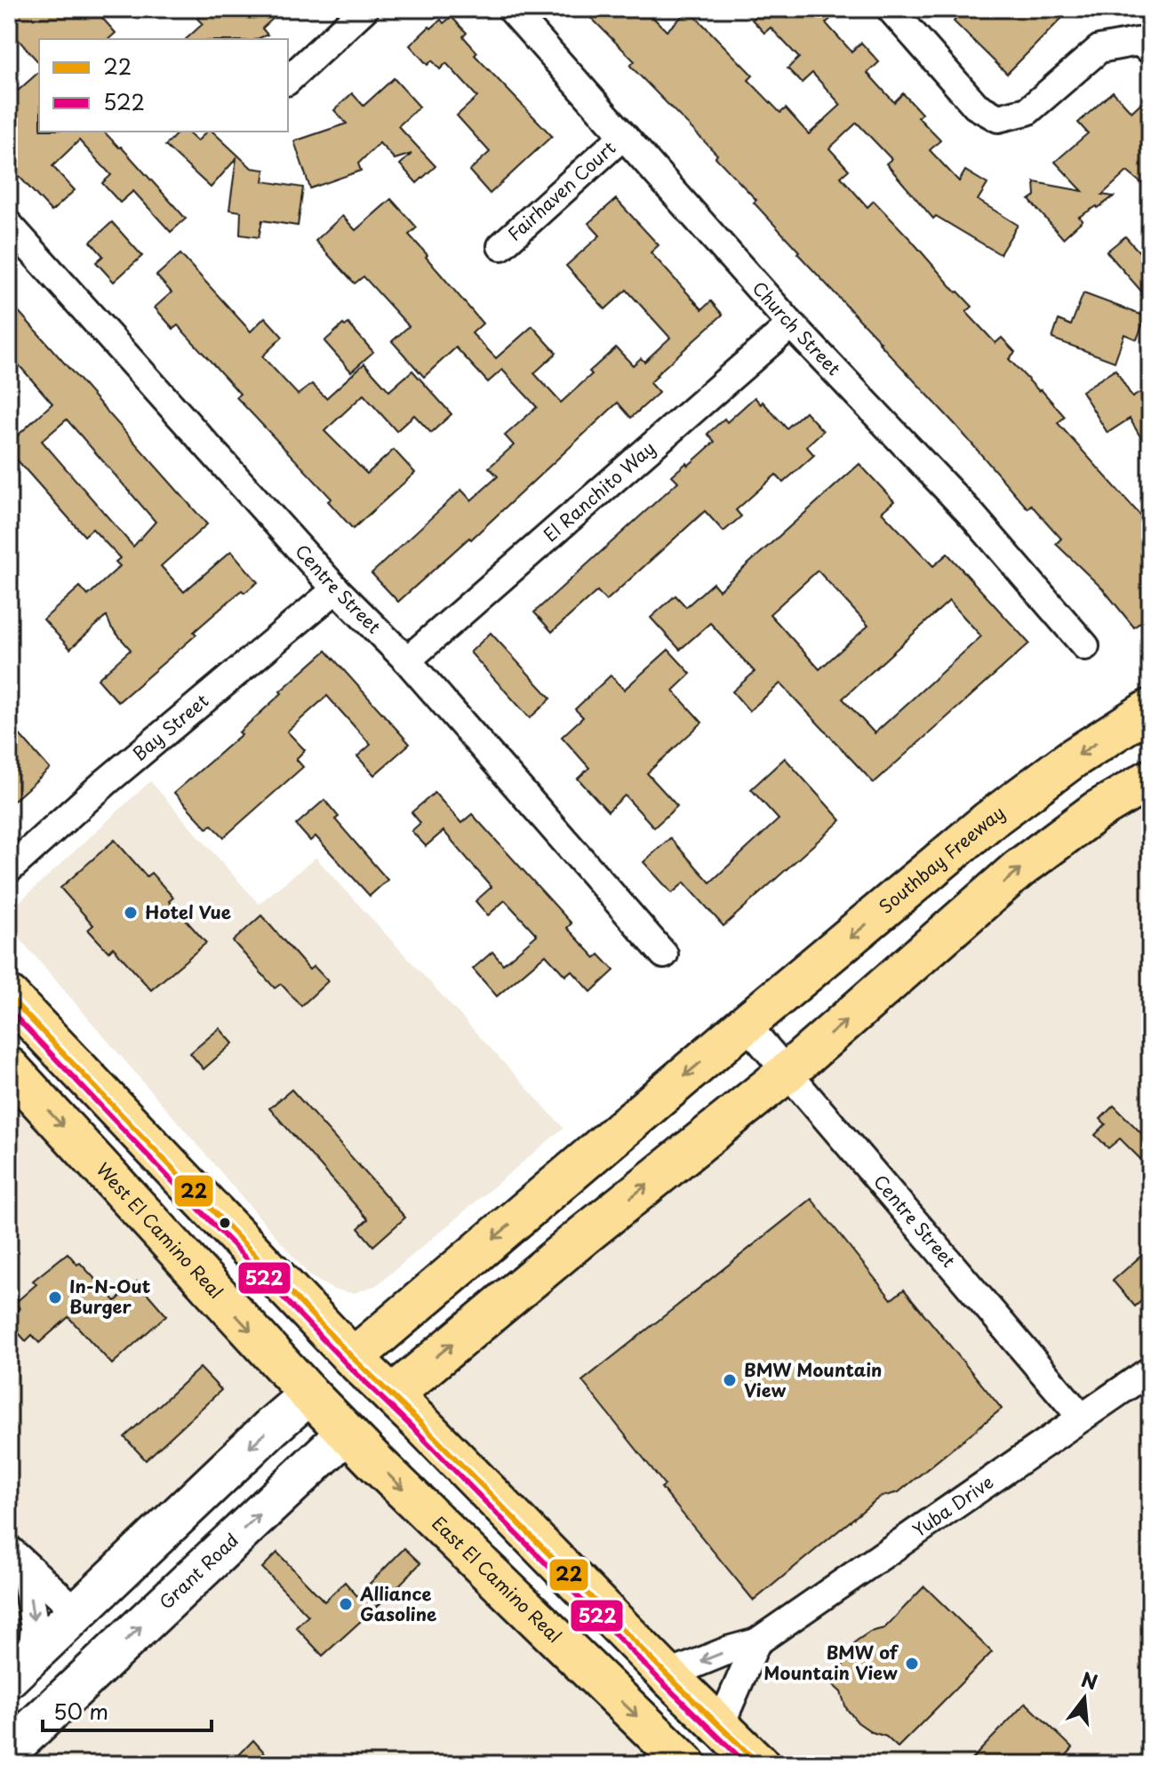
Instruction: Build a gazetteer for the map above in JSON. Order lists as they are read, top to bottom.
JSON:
{
  "streets": {
    "main road": [
      "Southbay Freeway",
      "West El Camino Real",
      "Grant Road",
      "East El Camino Real"
    ],
    "street": [
      "Fairhaven Court",
      "Church Street",
      "El Ranchito Way",
      "Centre Street",
      "Bay Street",
      "Yuba Drive"
    ]
  },
  "crossings": [
    ["Fairhaven Court", "Church Street"],
    ["Church Street", "El Ranchito Way"],
    ["El Ranchito Way", "Centre Street"],
    ["Centre Street", "Bay Street"],
    ["Centre Street", "Southbay Freeway"],
    ["Centre Street", "Yuba Drive"],
    ["Centre Street", "Grant Road"],
    ["West El Camino Real", "East El Camino Real"],
    ["Grant Road", "East El Camino Real"]
  ],
  "one_way": ["Southbay Freeway", "Grant Road"],
  "places": [
    "Hotel Vue",
    "In-N-Out Burger",
    "BMW Mountain View",
    "Alliance Gasoline",
    "BMW of Mountain View"
  ],
  "lines": ["transit line 22", "transit line 522"],
  "legend": ["22", "522"],
  "scale_bar": "50 m",
  "north": "top"
}
